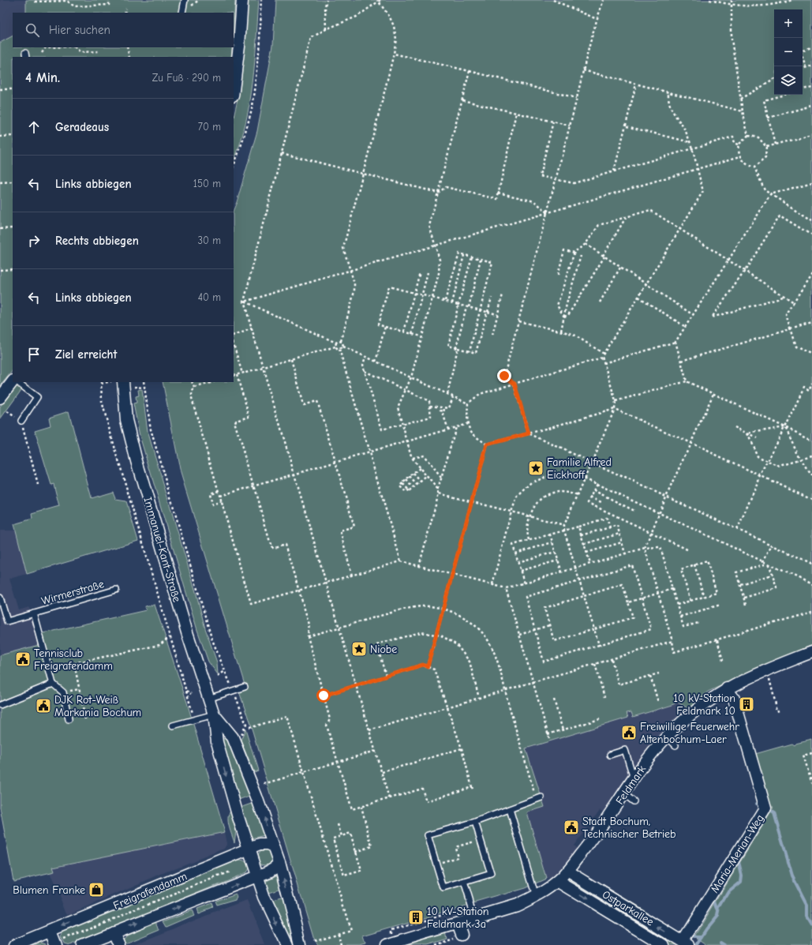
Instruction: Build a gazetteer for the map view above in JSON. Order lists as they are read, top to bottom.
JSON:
{
  "streets": {
    "street": [
      "Immanuel-Kant-Straße",
      "Feldmark",
      "Maria-Merian-Weg",
      "Freigrafendamm",
      "Ostparkallee"
    ],
    "lane": ["Wirmerstraße"]
  },
  "crossings": [
    ["Immanuel-Kant-Straße", "Freigrafendamm"],
    ["Feldmark", "Maria-Merian-Weg"],
    ["Feldmark", "Ostparkallee"],
    ["Maria-Merian-Weg", "Ostparkallee"]
  ],
  "places": {
    "place": ["Familie Alfred Eickhoff", "Niobe"],
    "public building": [
      "Tennisclub Freigrafendamm",
      "DJK Rot-Weiß Markania Bochum",
      "Freiwillige Feuerwehr Altenbochum-Laer",
      "Stadt Bochum, Technischer Betrieb"
    ],
    "building": ["10 kV-Station Feldmark 10", "10 kV-Station Feldmark 3a"],
    "shop": ["Blumen Franke"]
  },
  "page": {
    "map_buttons": ["+", "−"],
    "search": "Hier suchen",
    "heading": ["4 Min.", "Zu Fuß · 290 m"],
    "list": [
      ["Geradeaus", "70 m"],
      ["Links abbiegen", "150 m"],
      ["Rechts abbiegen", "30 m"],
      ["Links abbiegen", "40 m"],
      "Ziel erreicht"
    ]
  }
}
